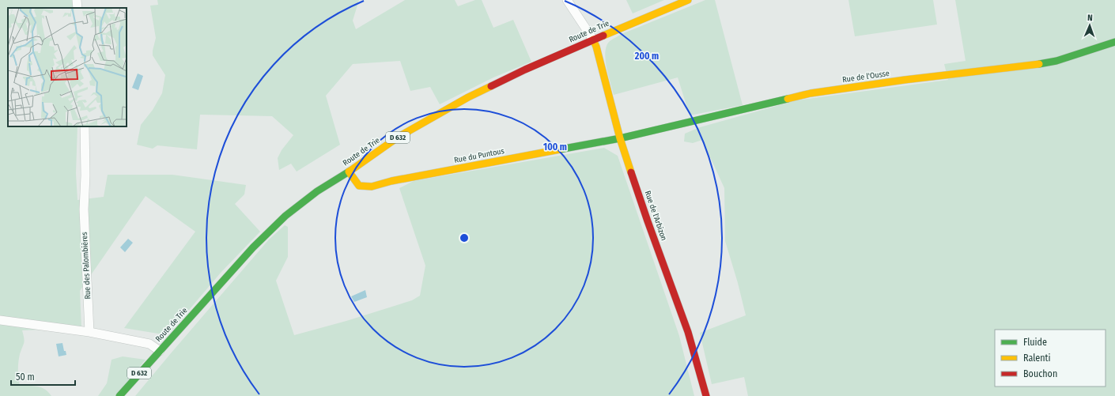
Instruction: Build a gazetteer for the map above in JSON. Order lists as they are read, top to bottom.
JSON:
{
  "streets": {
    "street": [
      "Route de Trie",
      "Rue de l'Ousse",
      "D 632",
      "Rue du Puntous",
      "Rue de l'Arbizon",
      "Rue des Palombières"
    ]
  },
  "crossings": [
    ["Route de Trie", "D 632"],
    ["Route de Trie", "Rue du Puntous"],
    ["Route de Trie", "Rue de l'Arbizon"],
    ["Rue de l'Ousse", "Rue du Puntous"],
    ["Rue de l'Ousse", "Rue de l'Arbizon"],
    ["Rue du Puntous", "Rue de l'Arbizon"]
  ],
  "legend": ["Fluide", "Ralenti", "Bouchon"],
  "scale_bar": "50 m",
  "north": "top",
  "rings": ["200 m", "100 m"]
}
